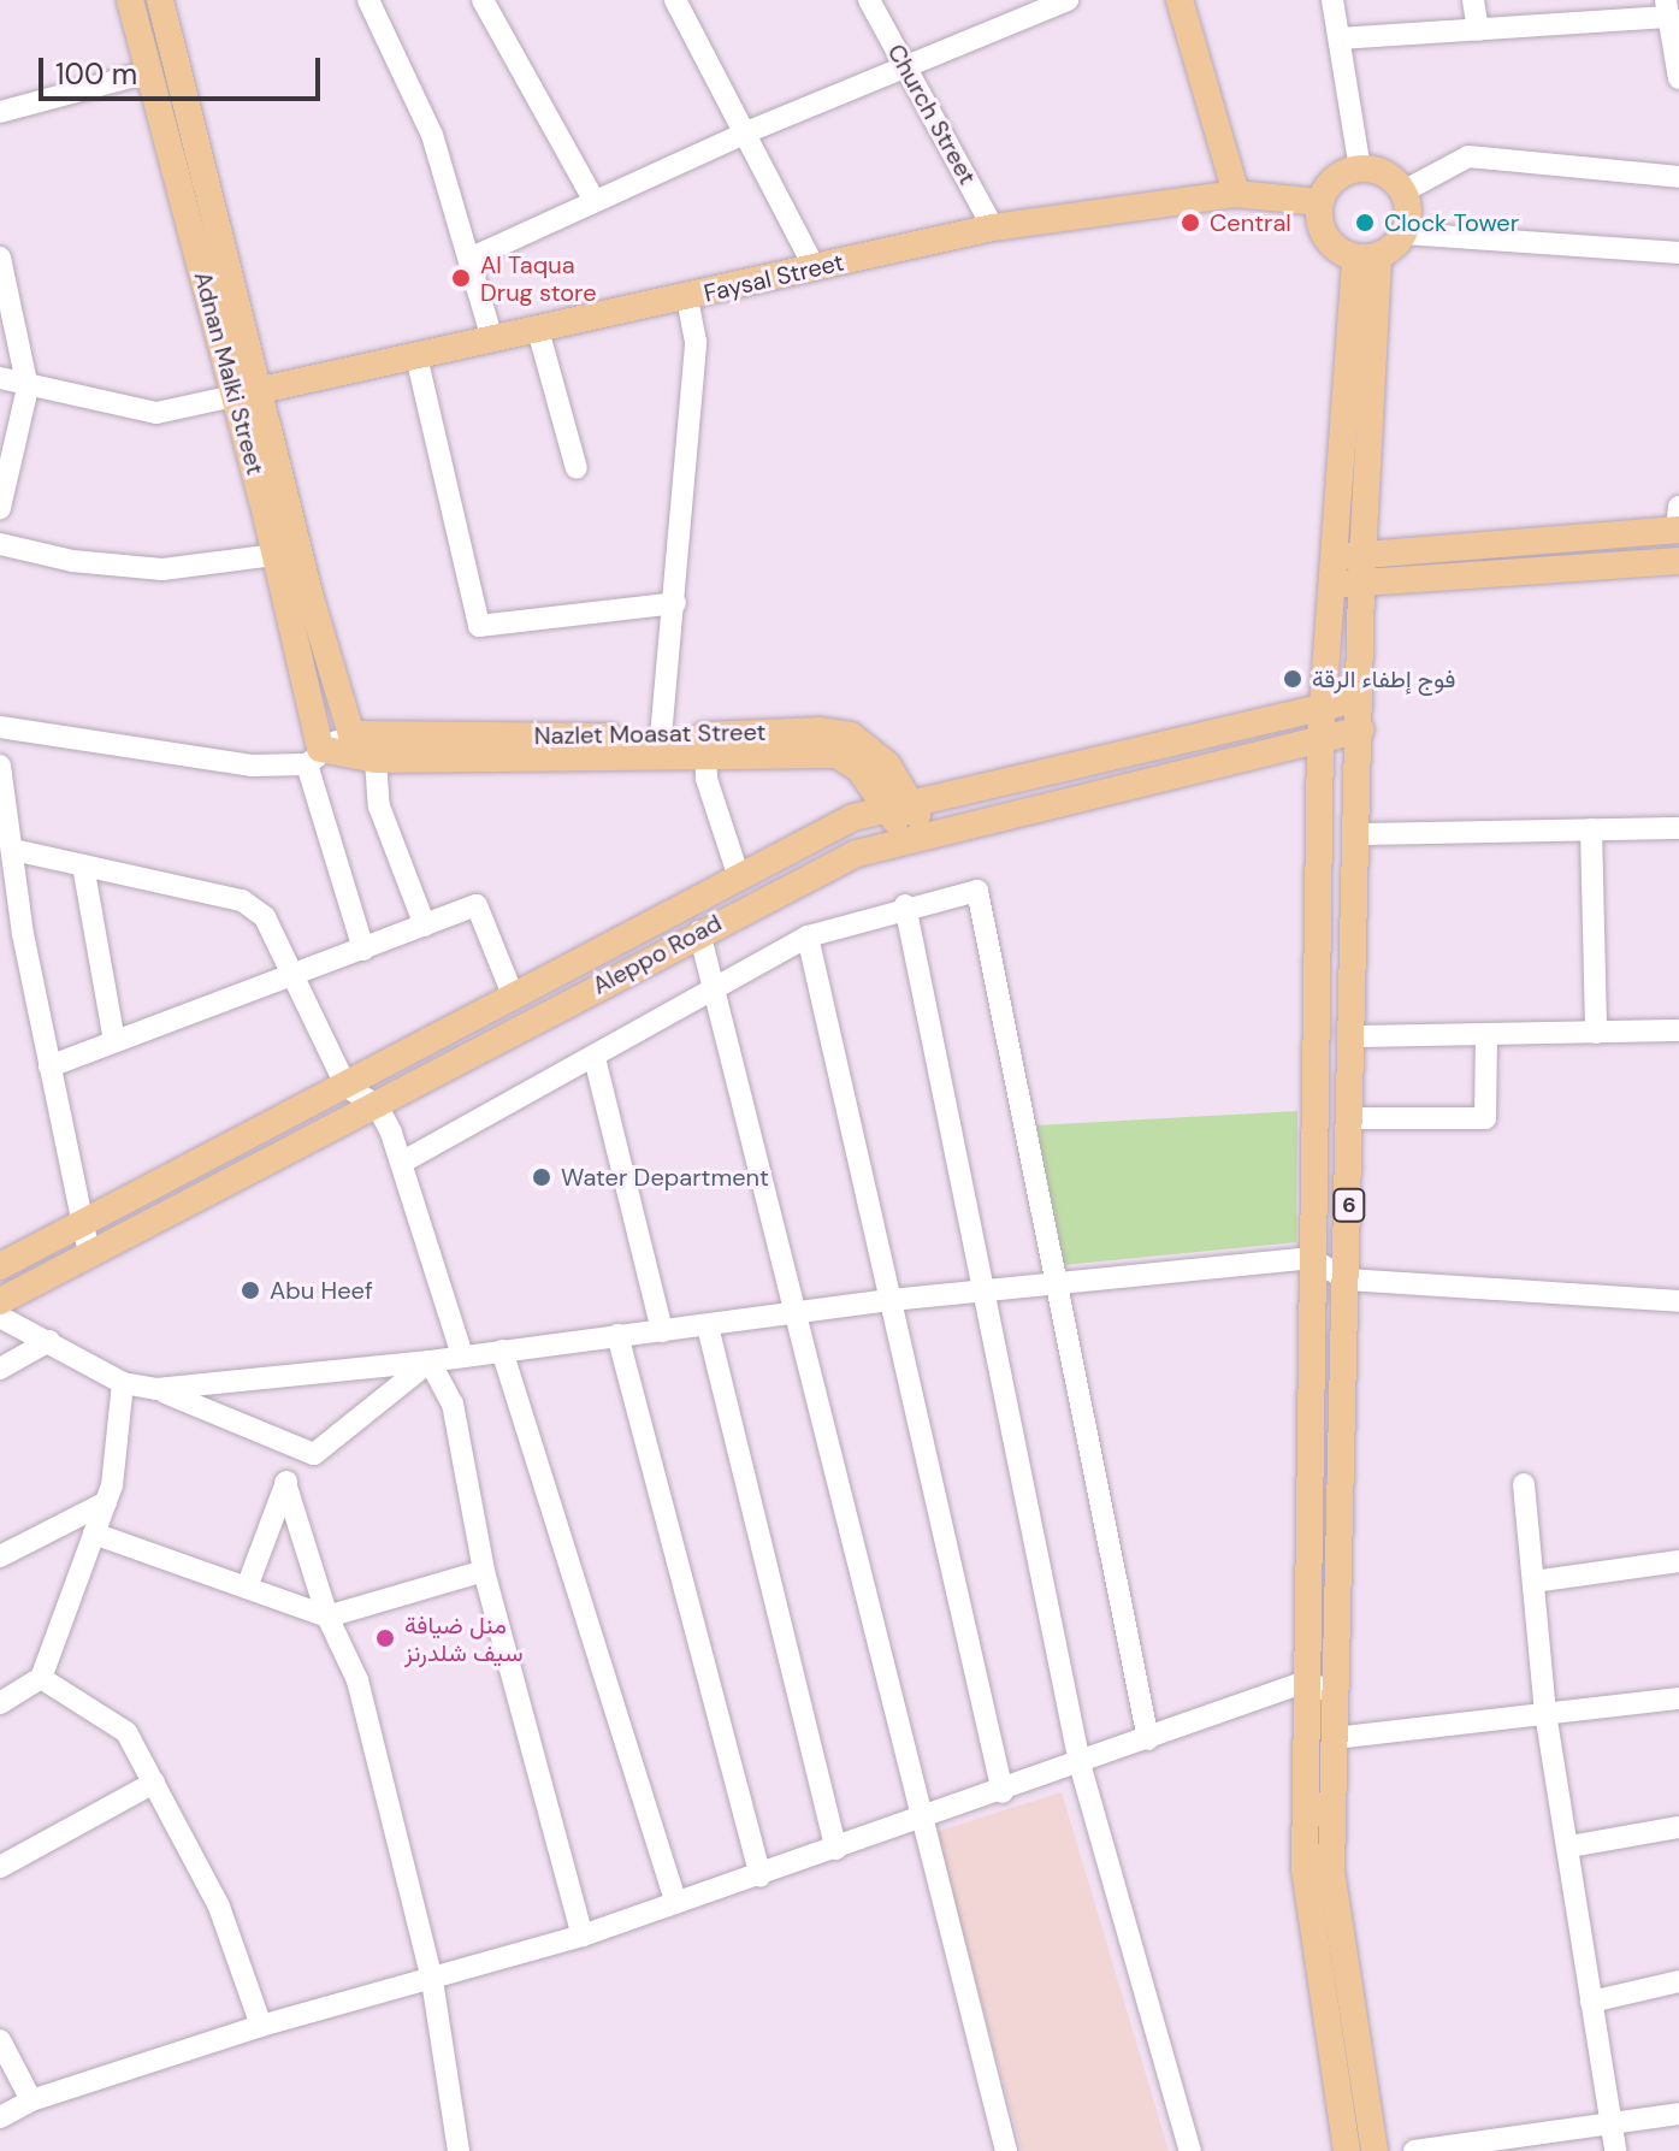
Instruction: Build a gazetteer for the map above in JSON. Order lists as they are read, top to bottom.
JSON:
{
  "streets": {
    "main road": [
      "Faysal Street",
      "Adnan Malki Street",
      "Nazlet Moasat Street",
      "Aleppo Road",
      "6"
    ],
    "street": ["Church Street"]
  },
  "crossings": [
    ["Church Street", "Faysal Street"],
    ["Faysal Street", "Adnan Malki Street"],
    ["Faysal Street", "6"],
    ["Adnan Malki Street", "Nazlet Moasat Street"],
    ["Nazlet Moasat Street", "Aleppo Road"],
    ["Aleppo Road", "6"]
  ],
  "places": [
    "Central",
    "Clock Tower",
    "Al Taqua Drug store",
    "فوج إطفاء الرقة",
    "Water Department",
    "Abu Heef",
    "منل ضيافة سيف شلدرنز"
  ],
  "scale_bar": "100 m"
}
